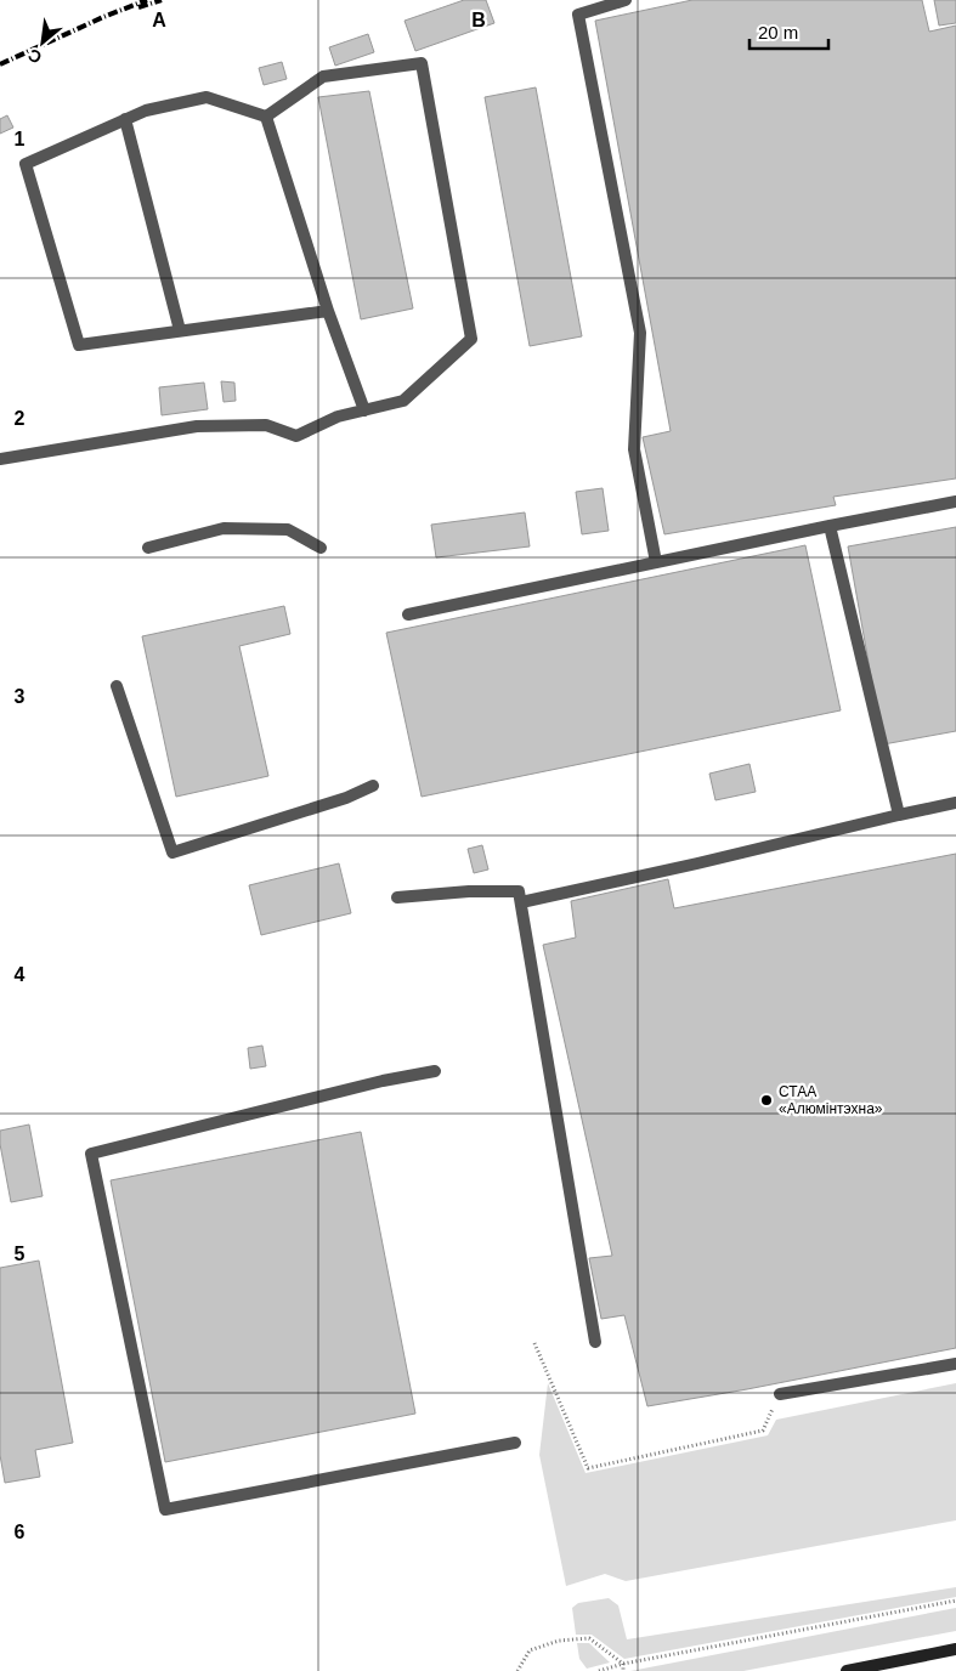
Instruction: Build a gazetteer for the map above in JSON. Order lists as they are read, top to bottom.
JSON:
{
  "places": ["СТАА «Алюмінтэхна»"],
  "scale_bar": "20 m",
  "north": "bottom left",
  "grid": {
    "columns": ["A", "B"],
    "rows": [
      "1",
      "2",
      "3",
      "4",
      "5",
      "6"
    ]
  }
}
